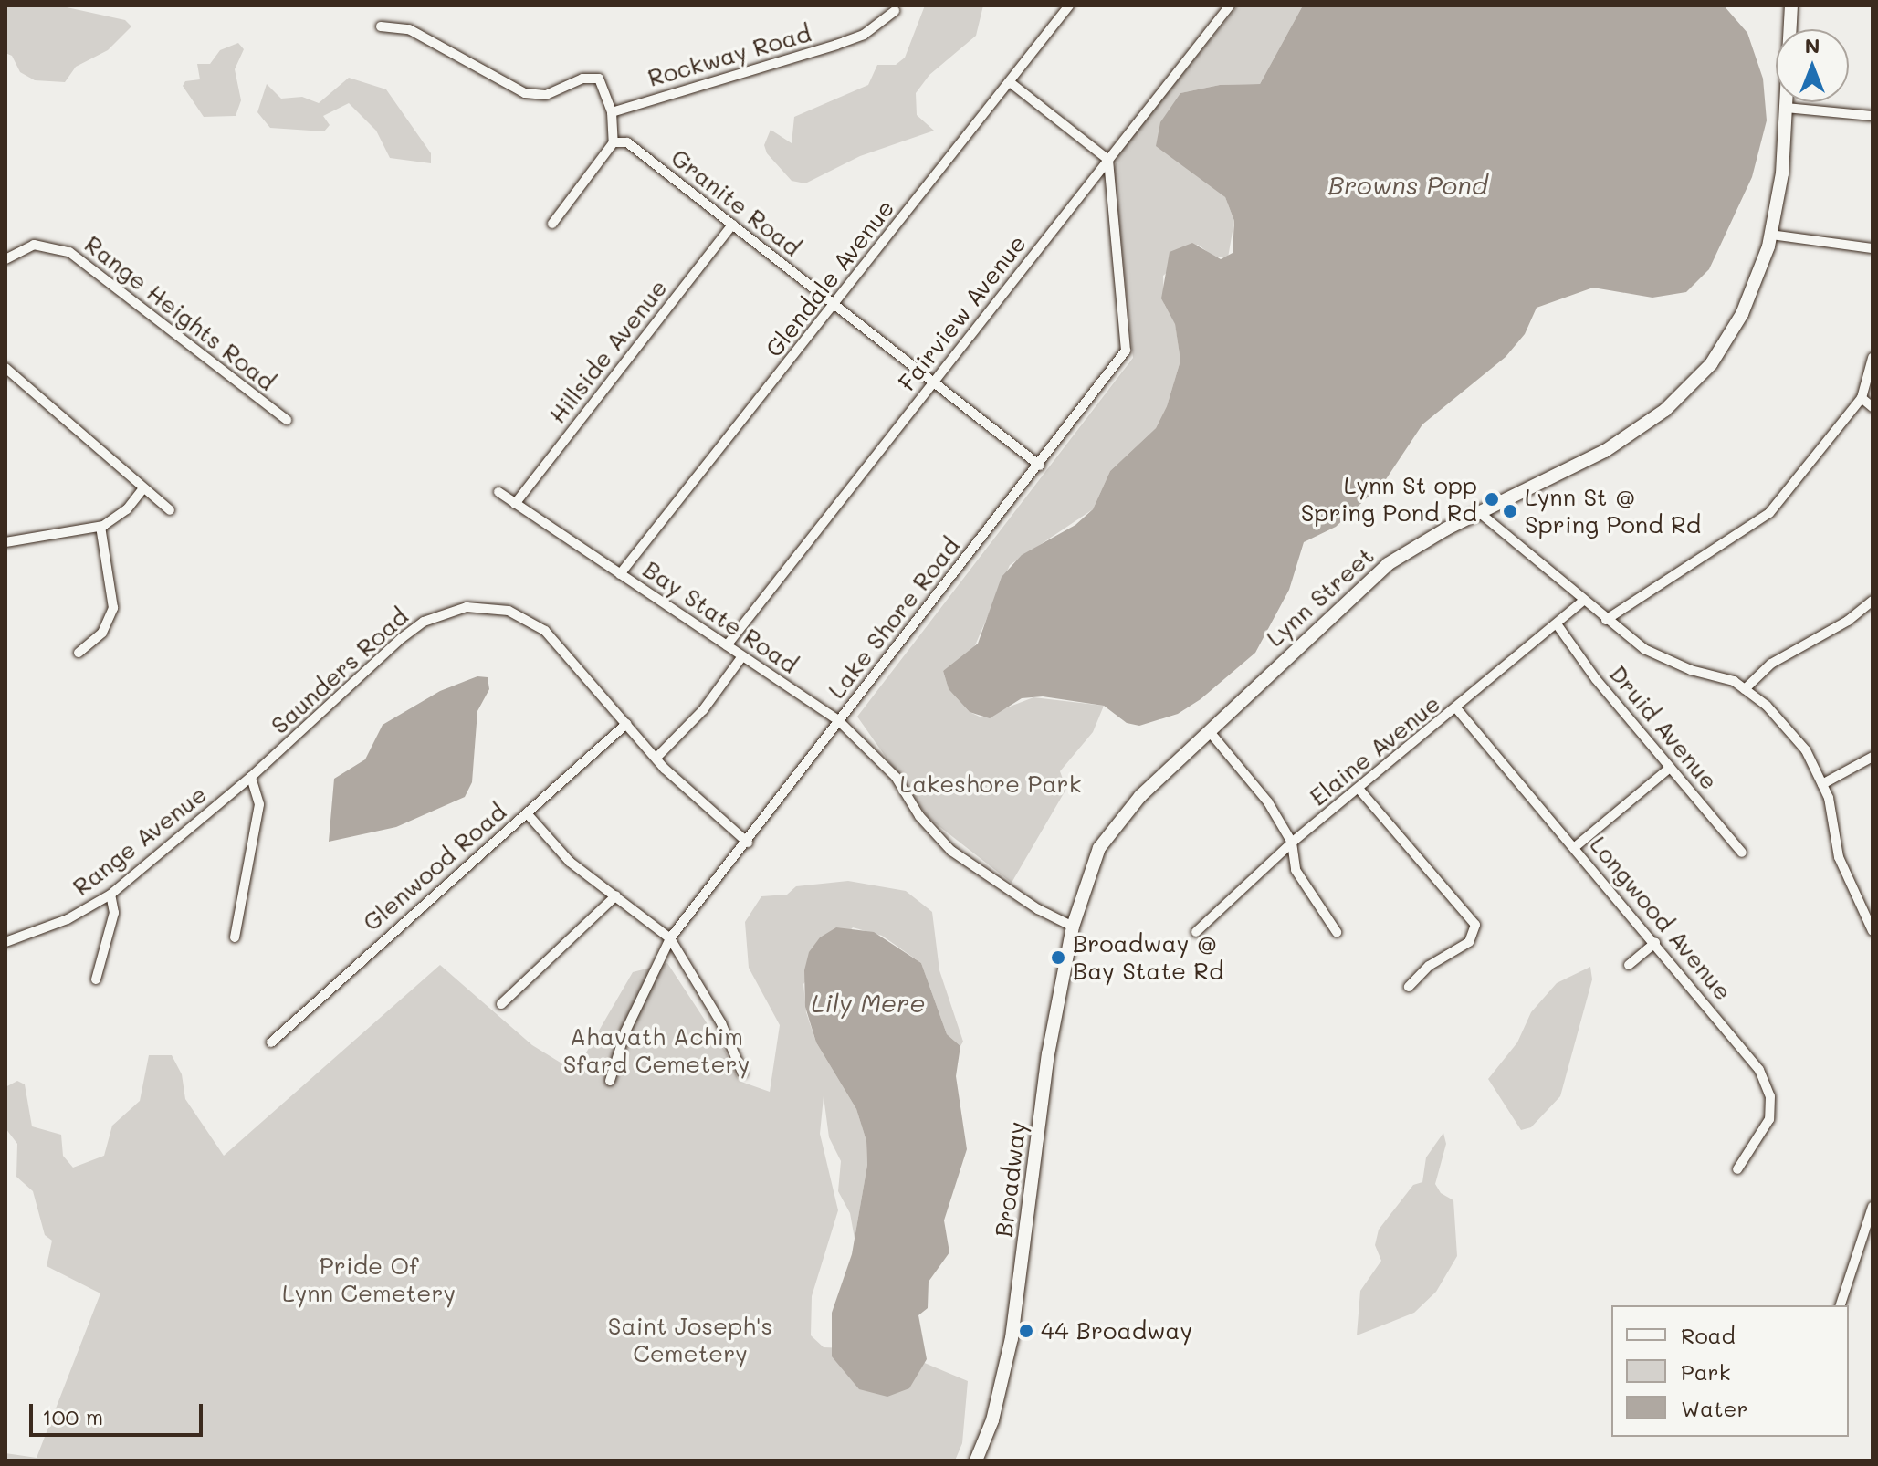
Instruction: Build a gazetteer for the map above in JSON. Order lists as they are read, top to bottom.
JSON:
{
  "streets": {
    "main road": ["Lynn Street", "Broadway"],
    "street": [
      "Rockway Road",
      "Granite Road",
      "Glendale Avenue",
      "Range Heights Road",
      "Fairview Avenue",
      "Hillside Avenue",
      "Bay State Road",
      "Lake Shore Road",
      "Saunders Road",
      "Druid Avenue",
      "Elaine Avenue",
      "Range Avenue",
      "Glenwood Road",
      "Longwood Avenue"
    ]
  },
  "crossings": [
    ["Granite Road", "Glendale Avenue"],
    ["Granite Road", "Fairview Avenue"],
    ["Granite Road", "Hillside Avenue"],
    ["Granite Road", "Lake Shore Road"],
    ["Glendale Avenue", "Bay State Road"],
    ["Fairview Avenue", "Bay State Road"],
    ["Fairview Avenue", "Lake Shore Road"],
    ["Hillside Avenue", "Bay State Road"],
    ["Lynn Street", "Broadway"],
    ["Bay State Road", "Lake Shore Road"],
    ["Bay State Road", "Broadway"],
    ["Lake Shore Road", "Saunders Road"],
    ["Saunders Road", "Range Avenue"],
    ["Saunders Road", "Glenwood Road"],
    ["Druid Avenue", "Elaine Avenue"],
    ["Elaine Avenue", "Longwood Avenue"]
  ],
  "water": ["Browns Pond", "Lily Mere"],
  "parks": [
    "Lakeshore Park",
    "Ahavath Achim Sfard Cemetery",
    "Pride Of Lynn Cemetery",
    "Saint Joseph's Cemetery"
  ],
  "places": [
    "Lynn St opp Spring Pond Rd",
    "Lynn St @ Spring Pond Rd",
    "Broadway @ Bay State Rd",
    "44 Broadway"
  ],
  "legend": ["Road", "Park", "Water"],
  "scale_bar": "100 m",
  "north": "top"
}
